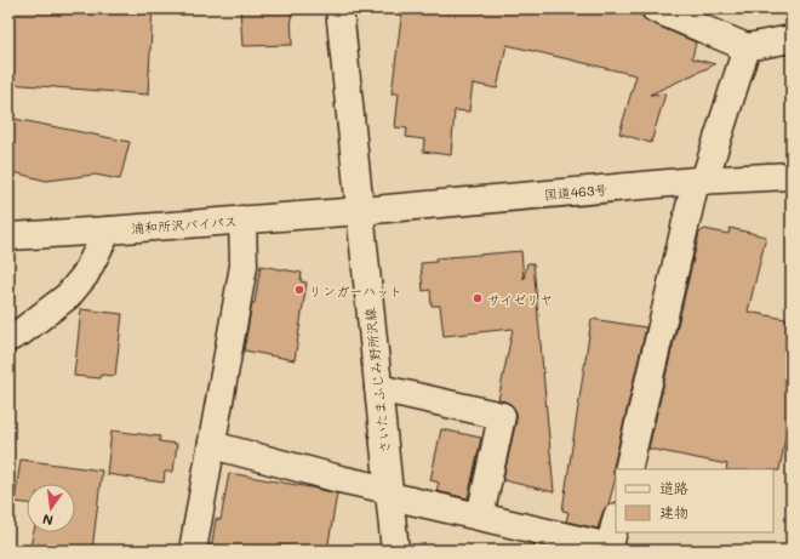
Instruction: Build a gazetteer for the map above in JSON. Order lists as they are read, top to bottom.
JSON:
{
  "streets": {
    "main road": ["国道463号", "浦和所沢バイパス", "さいたまふじみ野所沢線"]
  },
  "crossings": [
    ["国道463号", "浦和所沢バイパス"],
    ["国道463号", "さいたまふじみ野所沢線"],
    ["浦和所沢バイパス", "さいたまふじみ野所沢線"]
  ],
  "places": ["リンガーハット", "サイゼリヤ"],
  "legend": ["道路", "建物"],
  "north": "bottom"
}
